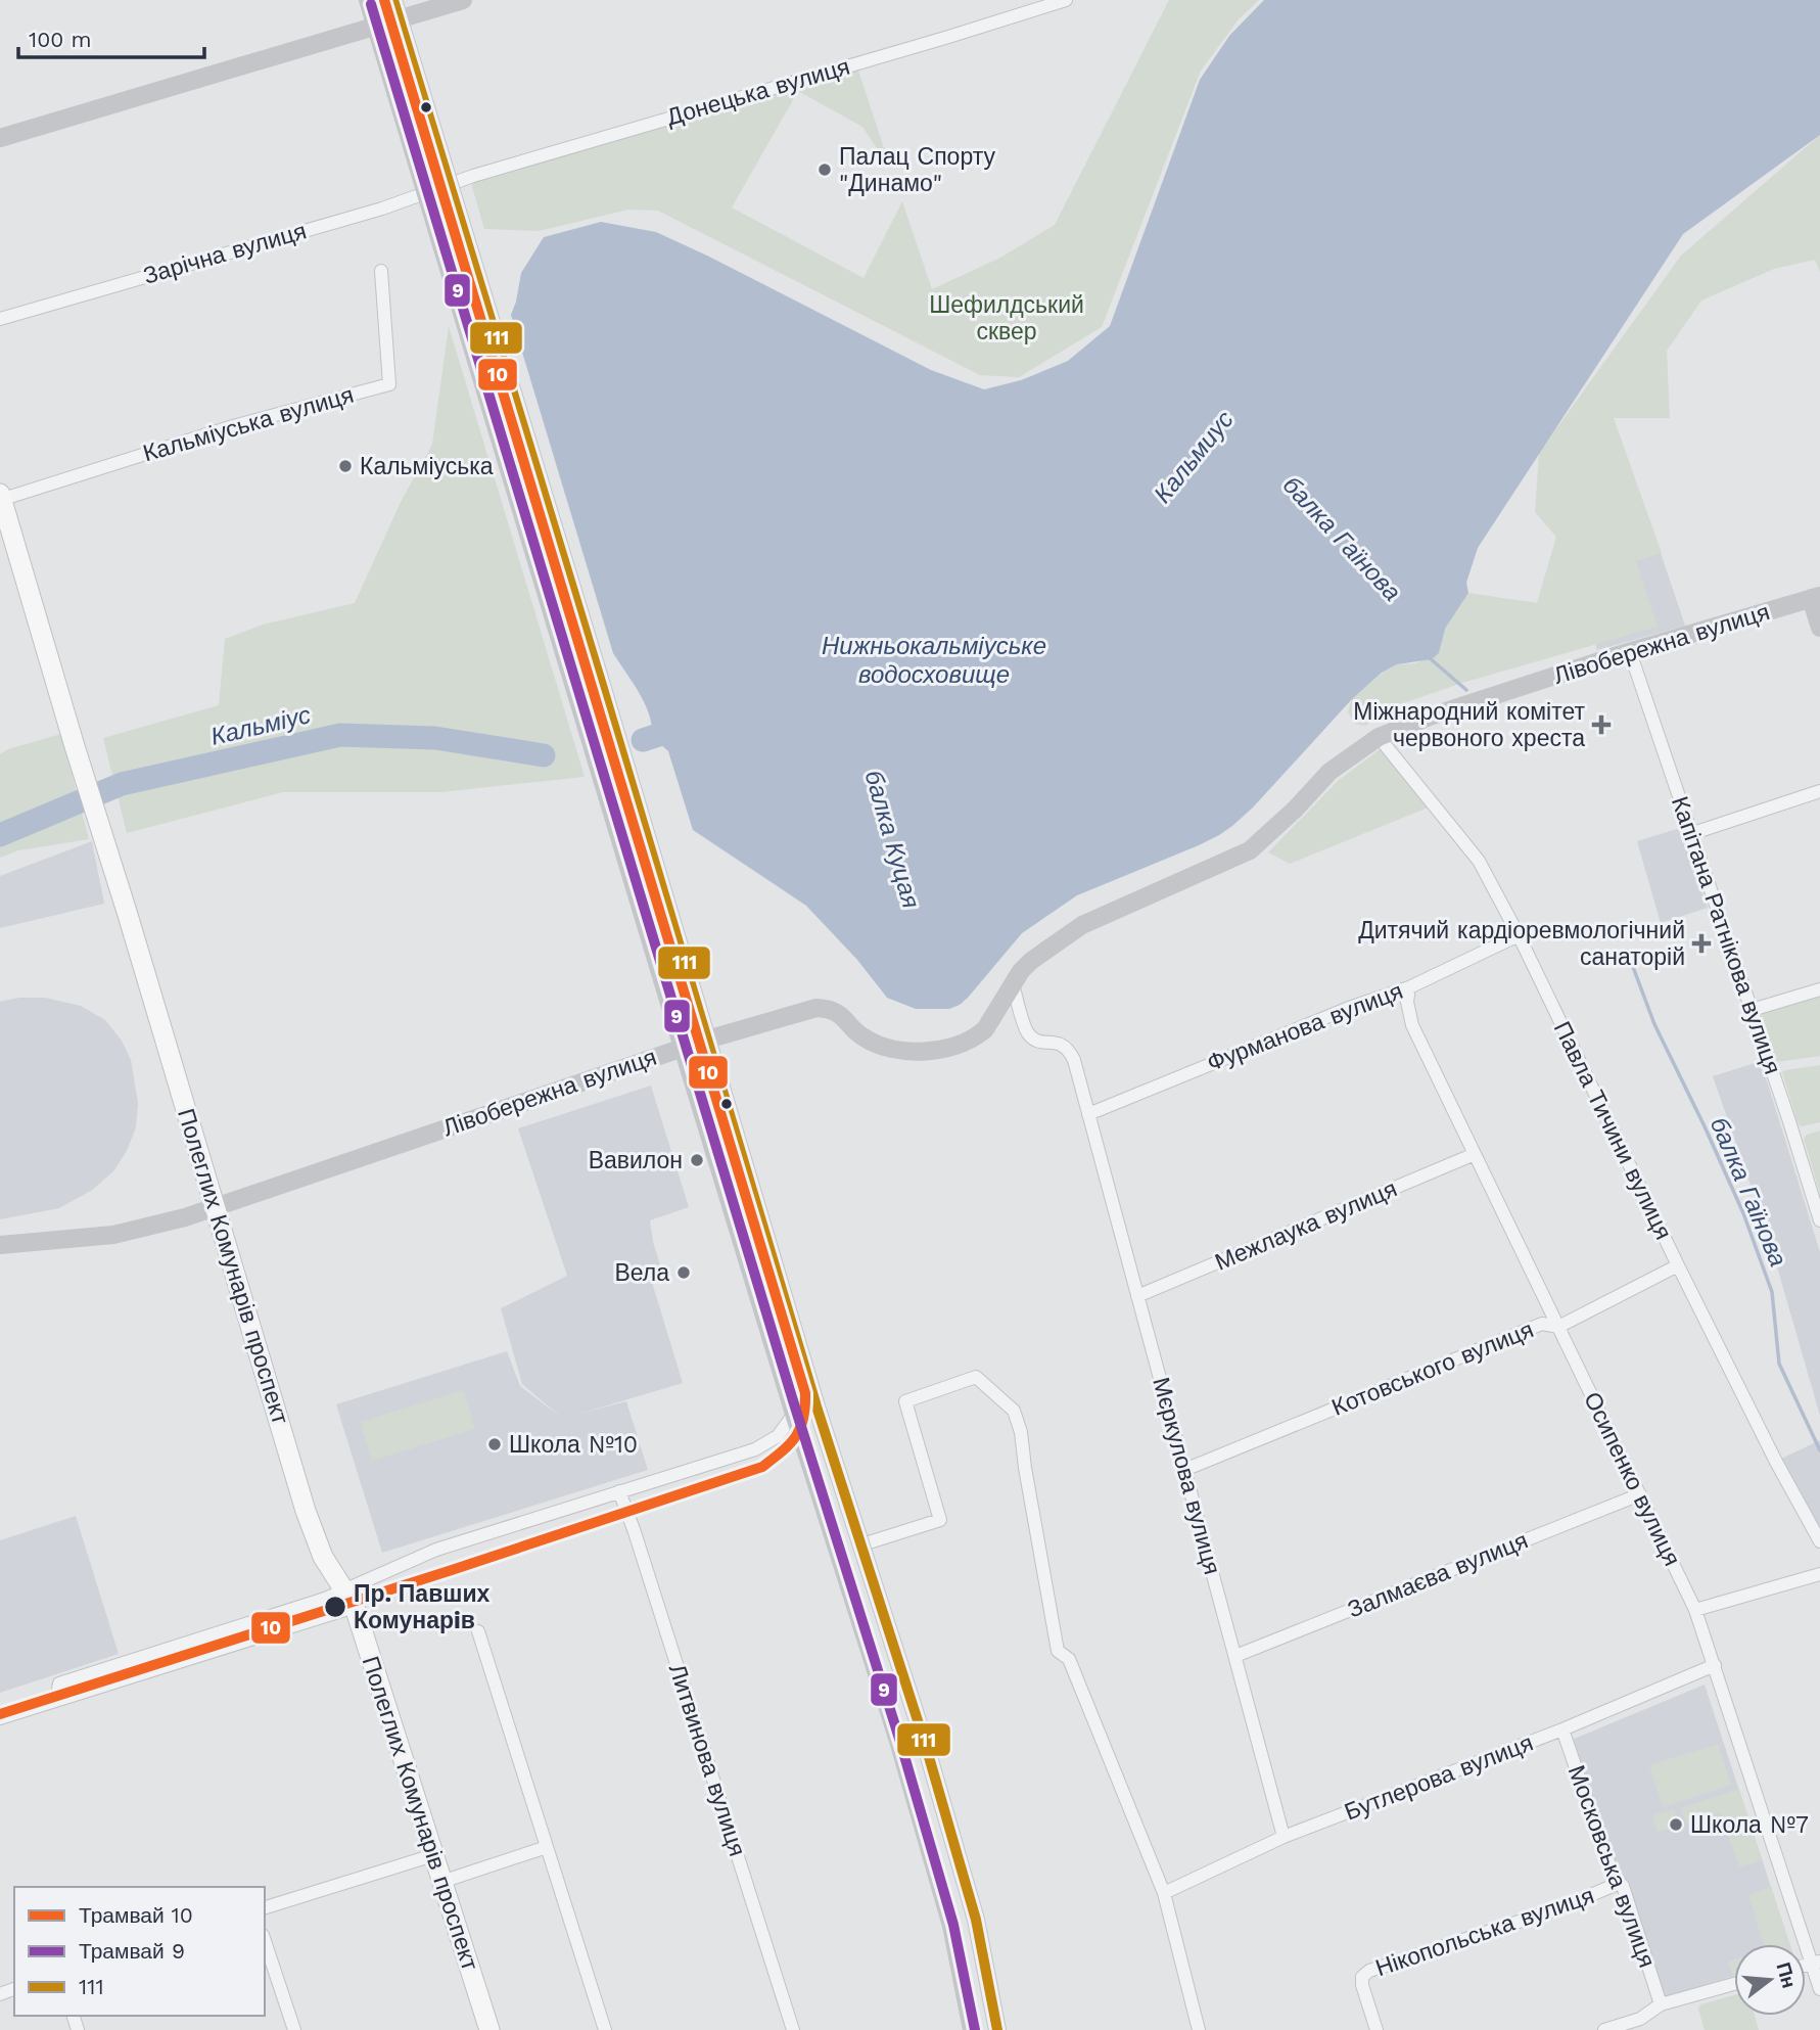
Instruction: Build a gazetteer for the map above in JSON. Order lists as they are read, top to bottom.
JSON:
{
  "streets": {
    "main road": ["Полеглих Комунарів проспект"],
    "street": [
      "Донецька вулиця",
      "Зарічна вулиця",
      "Кальміуська вулиця",
      "Лівобережна вулиця",
      "Капітана Ратнікова вулиця",
      "Фурманова вулиця",
      "Павла Тичини вулиця",
      "Межлаука вулиця",
      "Котовського вулиця",
      "Мєркулова вулиця",
      "Осипенко вулиця",
      "Залмаєва вулиця",
      "Литвинова вулиця",
      "Бутлерова вулиця",
      "Московська вулиця",
      "Нікопольська вулиця"
    ]
  },
  "crossings": [
    ["Донецька вулиця", "Зарічна вулиця"],
    ["Кальміуська вулиця", "Полеглих Комунарів проспект"],
    ["Лівобережна вулиця", "Капітана Ратнікова вулиця"],
    ["Лівобережна вулиця", "Павла Тичини вулиця"],
    ["Лівобережна вулиця", "Полеглих Комунарів проспект"],
    ["Лівобережна вулиця", "Мєркулова вулиця"],
    ["Фурманова вулиця", "Павла Тичини вулиця"],
    ["Фурманова вулиця", "Мєркулова вулиця"],
    ["Фурманова вулиця", "Осипенко вулиця"],
    ["Павла Тичини вулиця", "Котовського вулиця"],
    ["Межлаука вулиця", "Мєркулова вулиця"],
    ["Межлаука вулиця", "Осипенко вулиця"],
    ["Котовського вулиця", "Мєркулова вулиця"],
    ["Котовського вулиця", "Осипенко вулиця"],
    ["Мєркулова вулиця", "Залмаєва вулиця"],
    ["Мєркулова вулиця", "Бутлерова вулиця"],
    ["Осипенко вулиця", "Залмаєва вулиця"],
    ["Осипенко вулиця", "Бутлерова вулиця"],
    ["Бутлерова вулиця", "Московська вулиця"],
    ["Московська вулиця", "Нікопольська вулиця"]
  ],
  "water": [
    "Кальмиус",
    "балка Гаїнова",
    "Нижньокальміуське водосховище",
    "Кальміус",
    "балка Куцая"
  ],
  "parks": ["Шефилдський сквер"],
  "places": {
    "other": [
      "Палац Спорту \"Динамо\"",
      "Кальміуська",
      "Вавилон",
      "Вела",
      "Школа №10",
      "Пр. Павших Комунарiв",
      "Школа №7"
    ],
    "health": ["Міжнародний комітет червоного хреста", "Дитячий кардіоревмологічний санаторій"]
  },
  "lines": ["tram line 10", "transit line 111", "tram line 9"],
  "legend": ["Трамвай 10", "Трамвай 9", "111"],
  "scale_bar": "100 m",
  "north": "right"
}
